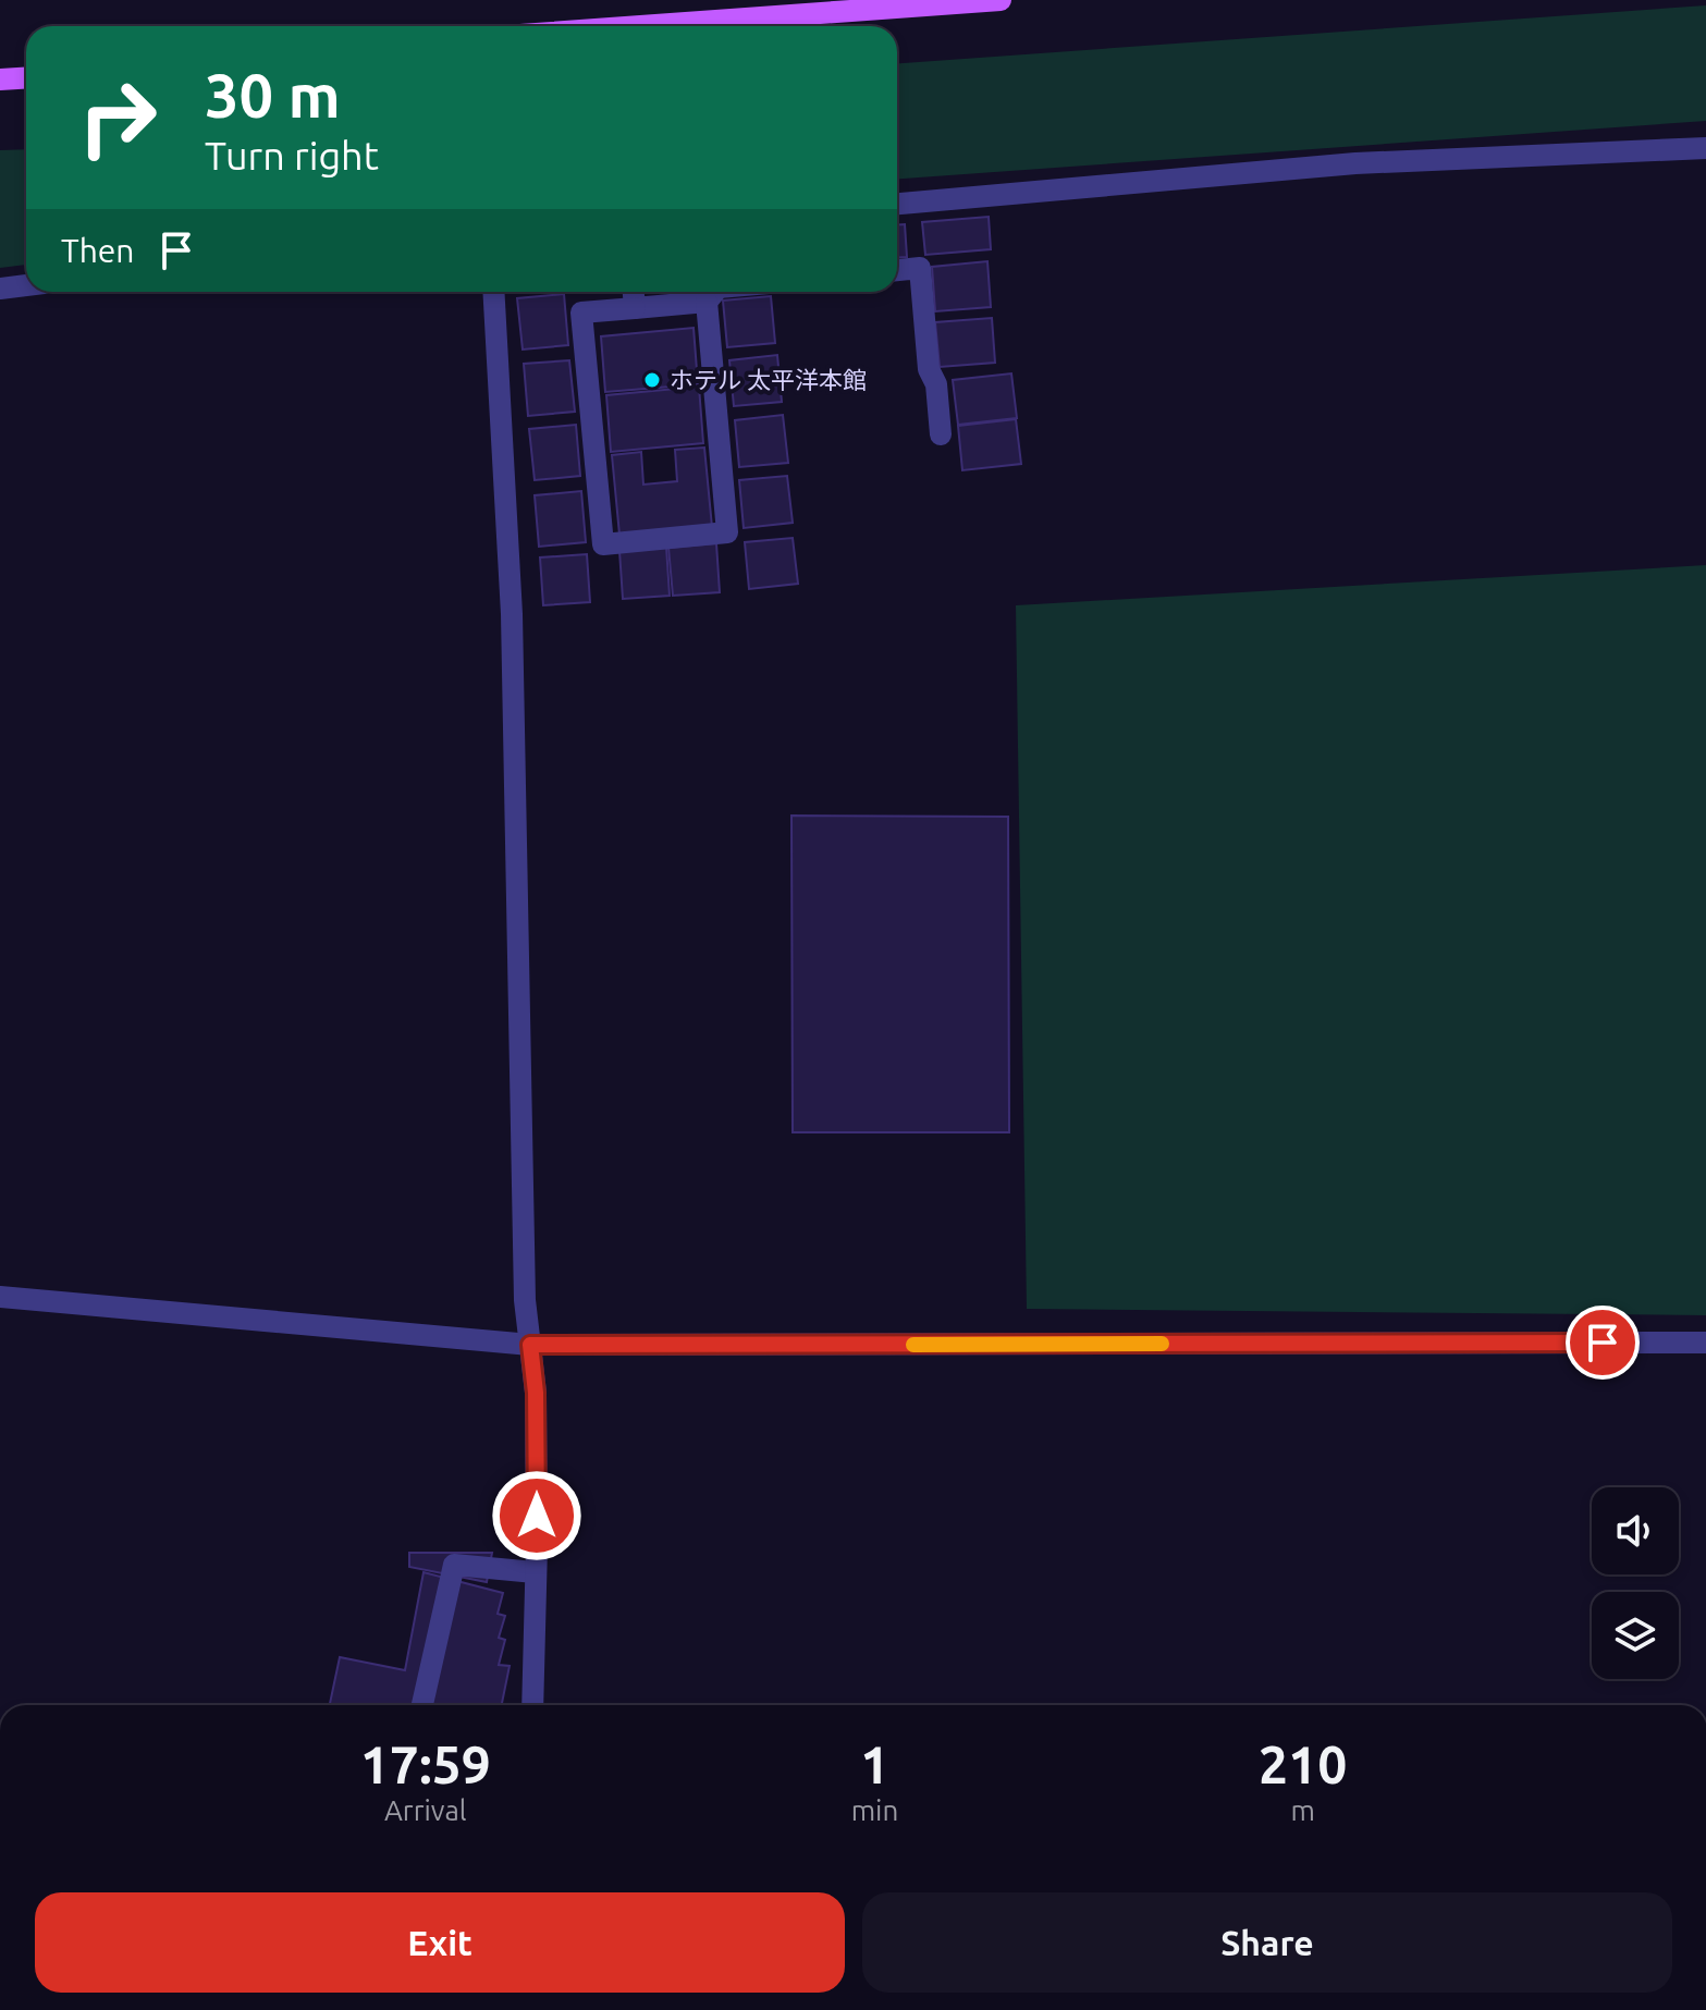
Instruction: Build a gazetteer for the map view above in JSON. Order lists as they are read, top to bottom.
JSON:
{
  "places": ["ホテル 太平洋本館"],
  "page": {
    "turn": ["30 m", "Turn right"],
    "then": "Then",
    "eta": [
      "17:59",
      "Arrival",
      "1",
      "min",
      "210",
      "m"
    ],
    "buttons": ["Exit", "Share"]
  }
}
